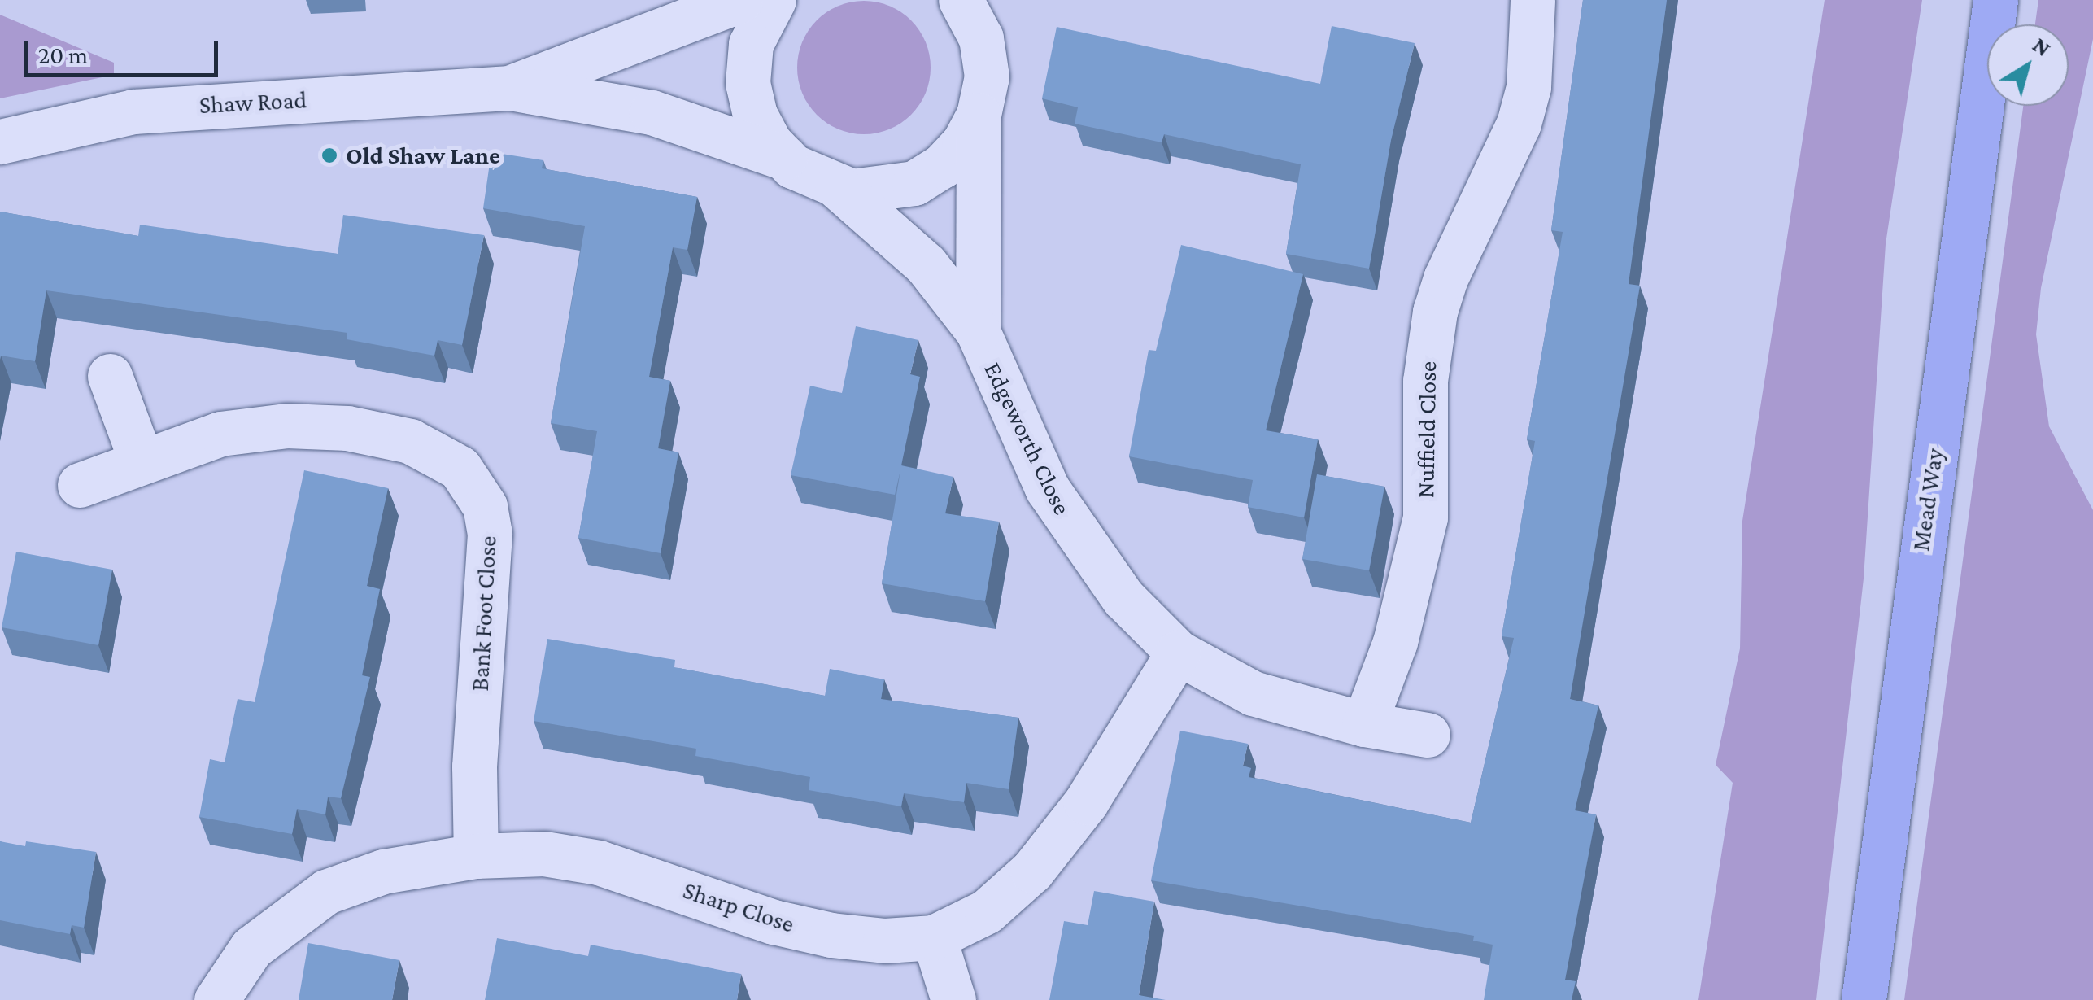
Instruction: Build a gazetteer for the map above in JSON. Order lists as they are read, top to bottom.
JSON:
{
  "streets": {
    "main road": ["Mead Way"],
    "street": [
      "Shaw Road",
      "Nuffield Close",
      "Edgeworth Close",
      "Bank Foot Close",
      "Sharp Close"
    ]
  },
  "crossings": [
    ["Edgeworth Close", "Sharp Close"],
    ["Bank Foot Close", "Sharp Close"]
  ],
  "places": ["Old Shaw Lane"],
  "scale_bar": "20 m",
  "north": "top right"
}
